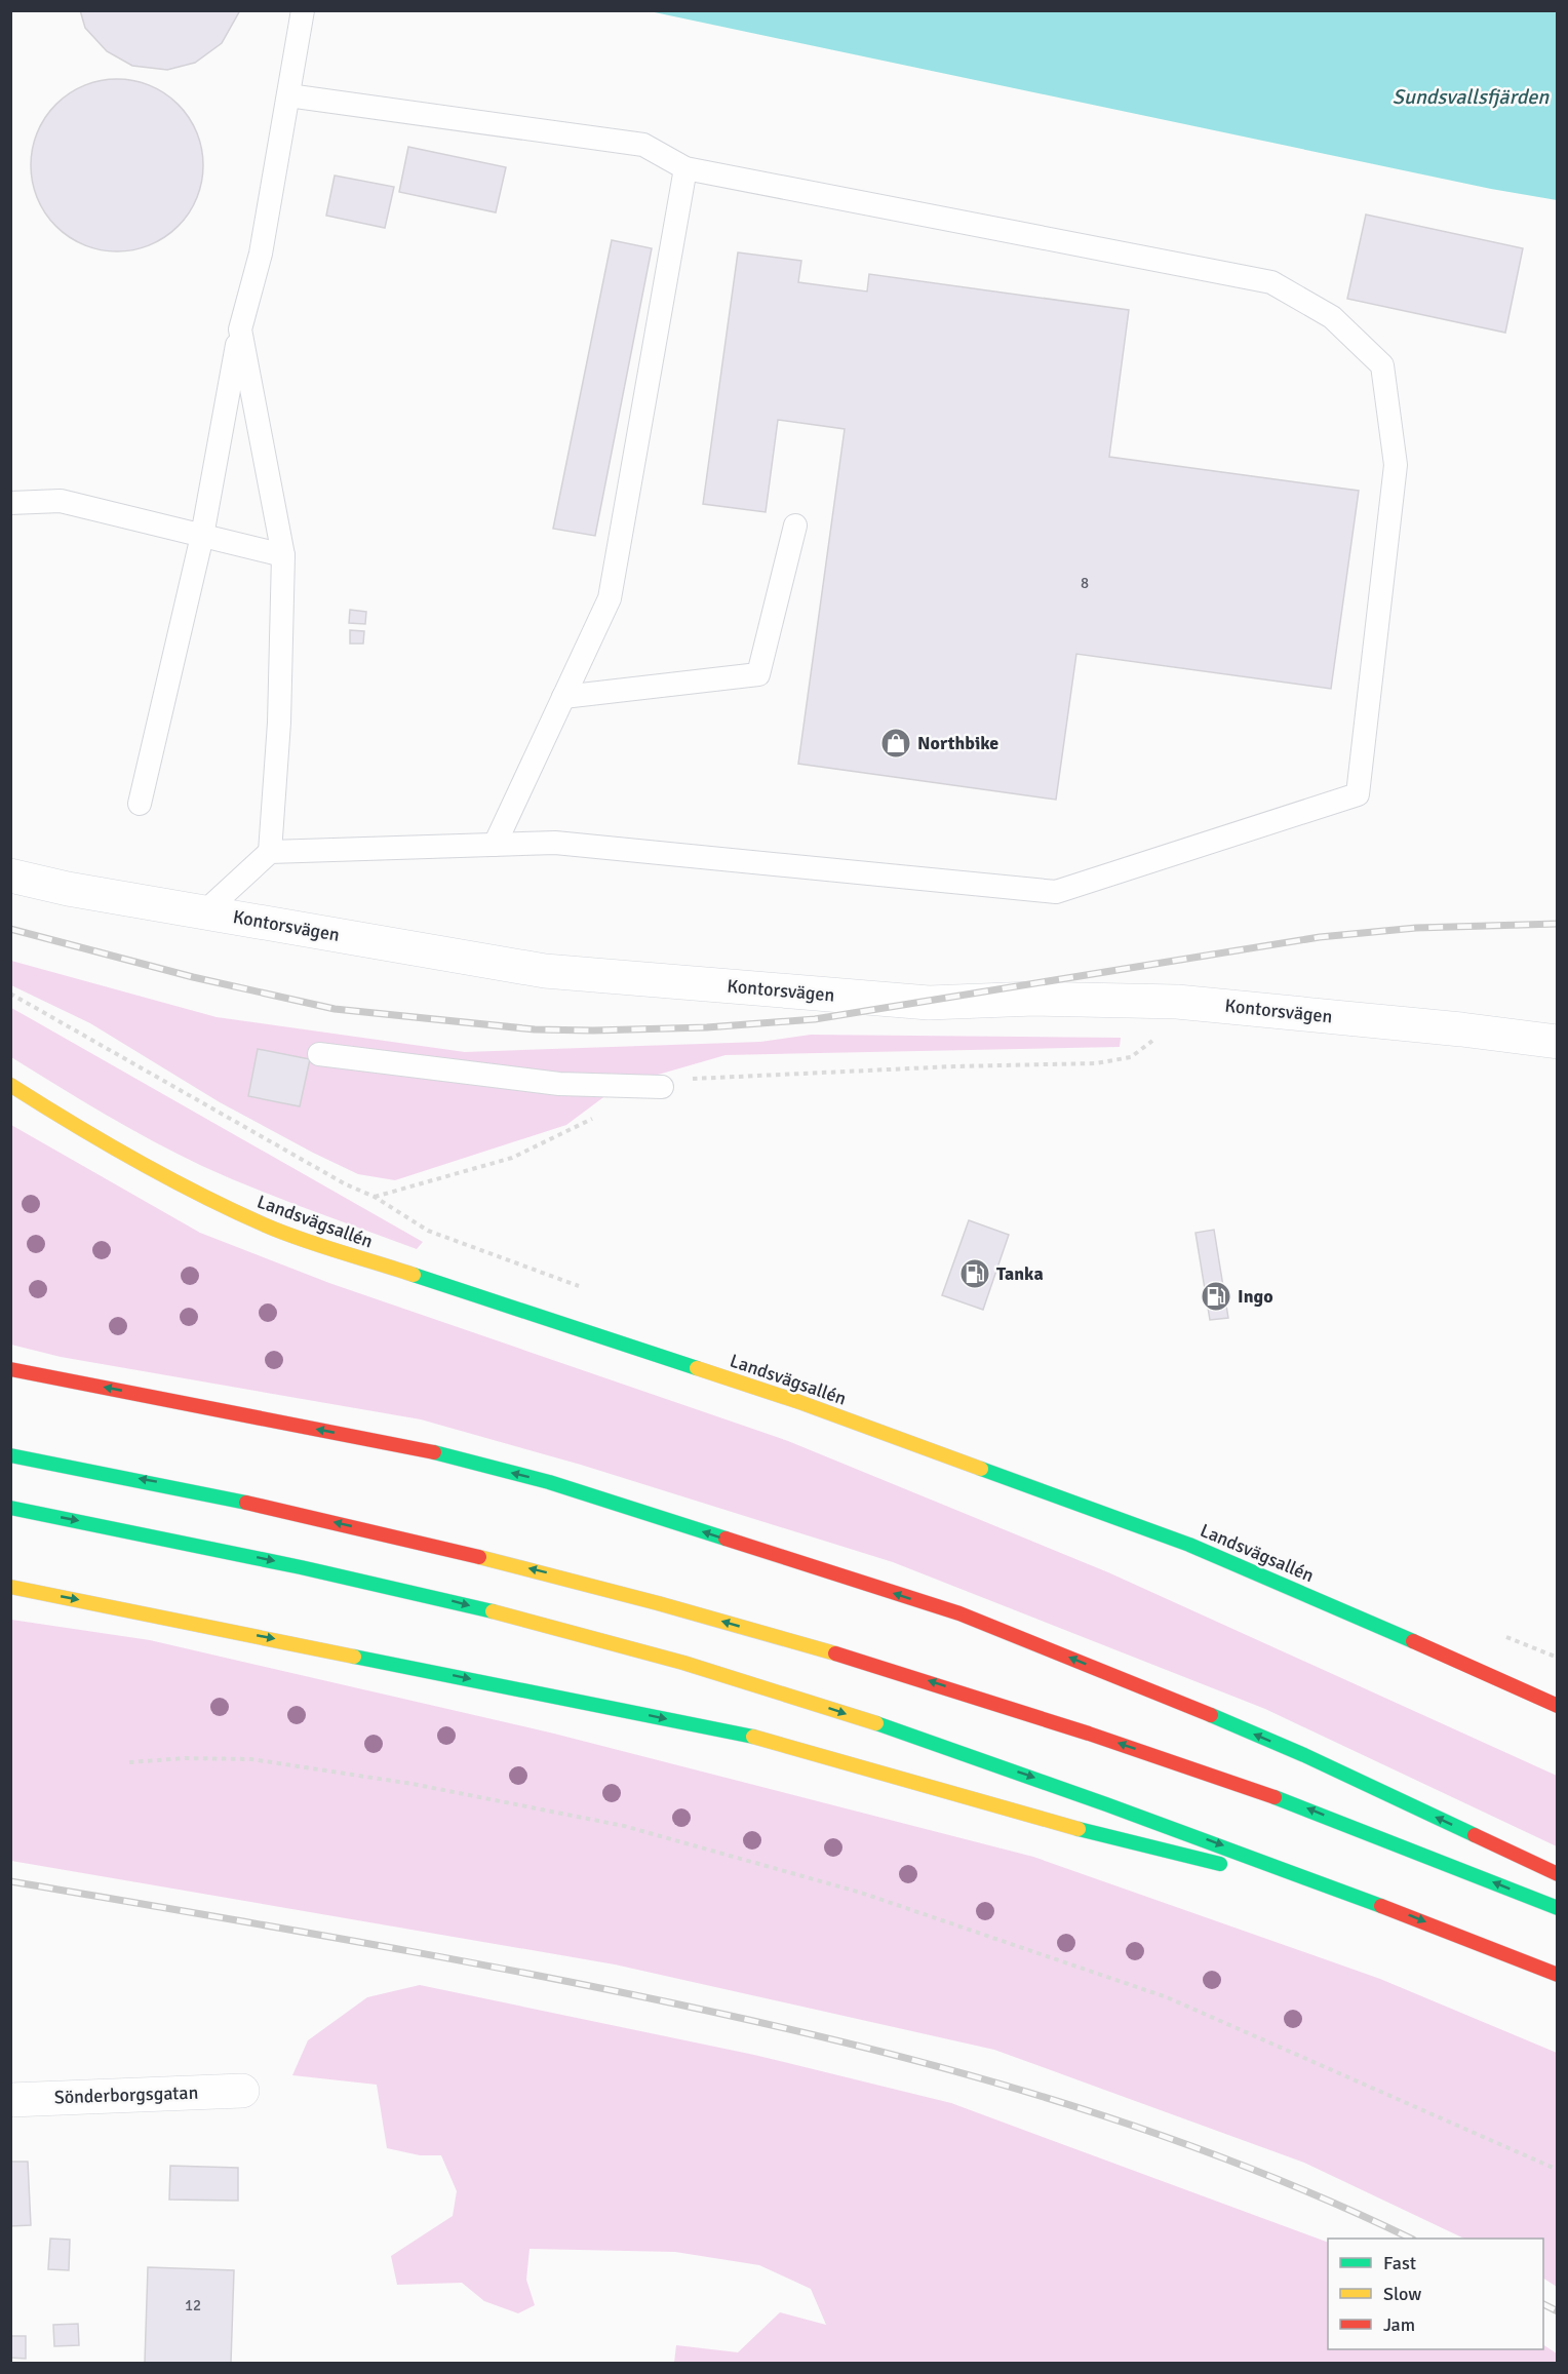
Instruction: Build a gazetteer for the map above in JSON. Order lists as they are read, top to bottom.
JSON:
{
  "streets": {
    "main road": ["Landsvägsallén"],
    "street": ["Kontorsvägen", "Sönderborgsgatan"]
  },
  "water": ["Sundsvallsfjärden"],
  "places": {
    "shop": ["Northbike"],
    "fuel station": ["Tanka", "Ingo"]
  },
  "house_numbers": ["8", "12"],
  "legend": ["Fast", "Slow", "Jam"]
}
